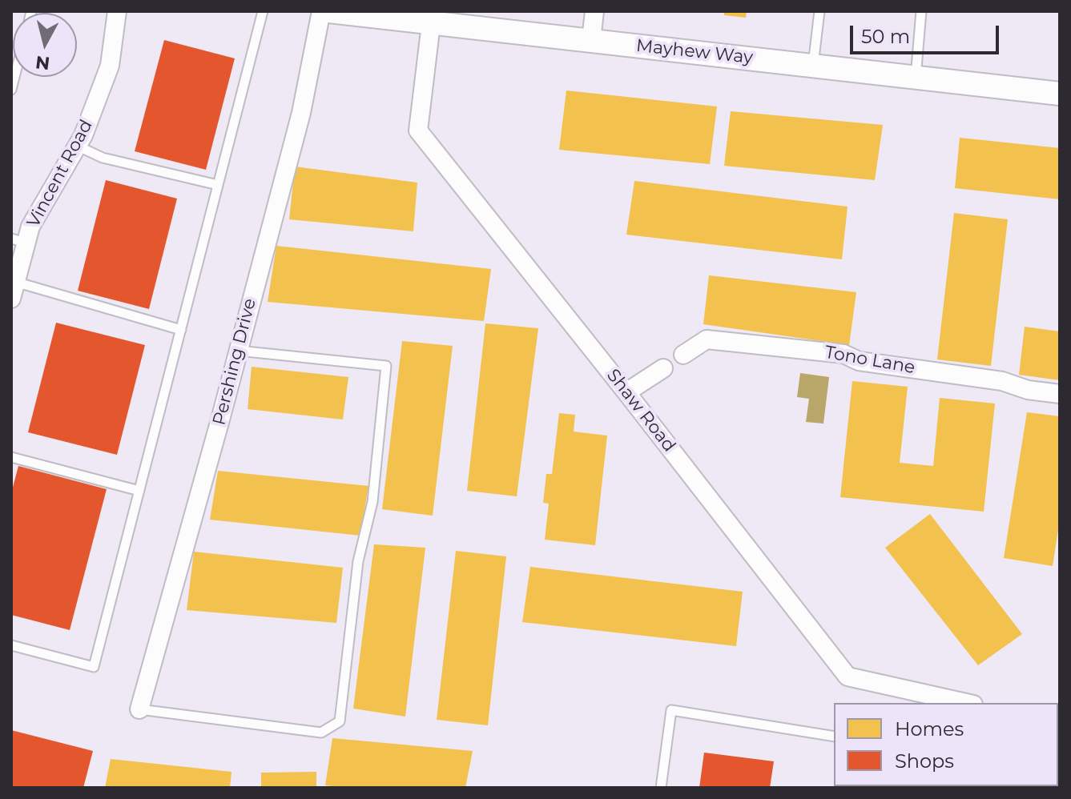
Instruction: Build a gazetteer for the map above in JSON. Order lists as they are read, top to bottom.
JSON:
{
  "streets": {
    "street": [
      "Mayhew Way",
      "Vincent Road",
      "Tono Lane",
      "Pershing Drive",
      "Shaw Road"
    ]
  },
  "crossings": [
    ["Mayhew Way", "Shaw Road"]
  ],
  "legend": ["Homes", "Shops"],
  "scale_bar": "50 m",
  "north": "bottom"
}
